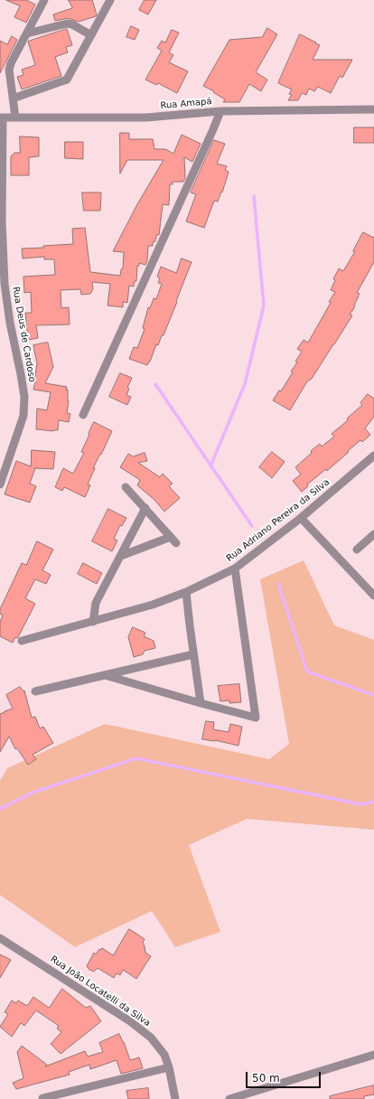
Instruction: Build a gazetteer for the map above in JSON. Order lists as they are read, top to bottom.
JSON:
{
  "streets": {
    "street": [
      "Rua Amapá",
      "Rua Deus de Cardoso",
      "Rua Adriano Pereira da Silva",
      "Rua João Locatelli da Silva"
    ]
  },
  "crossings": [
    ["Rua Amapá", "Rua Deus de Cardoso"]
  ],
  "scale_bar": "50 m"
}
